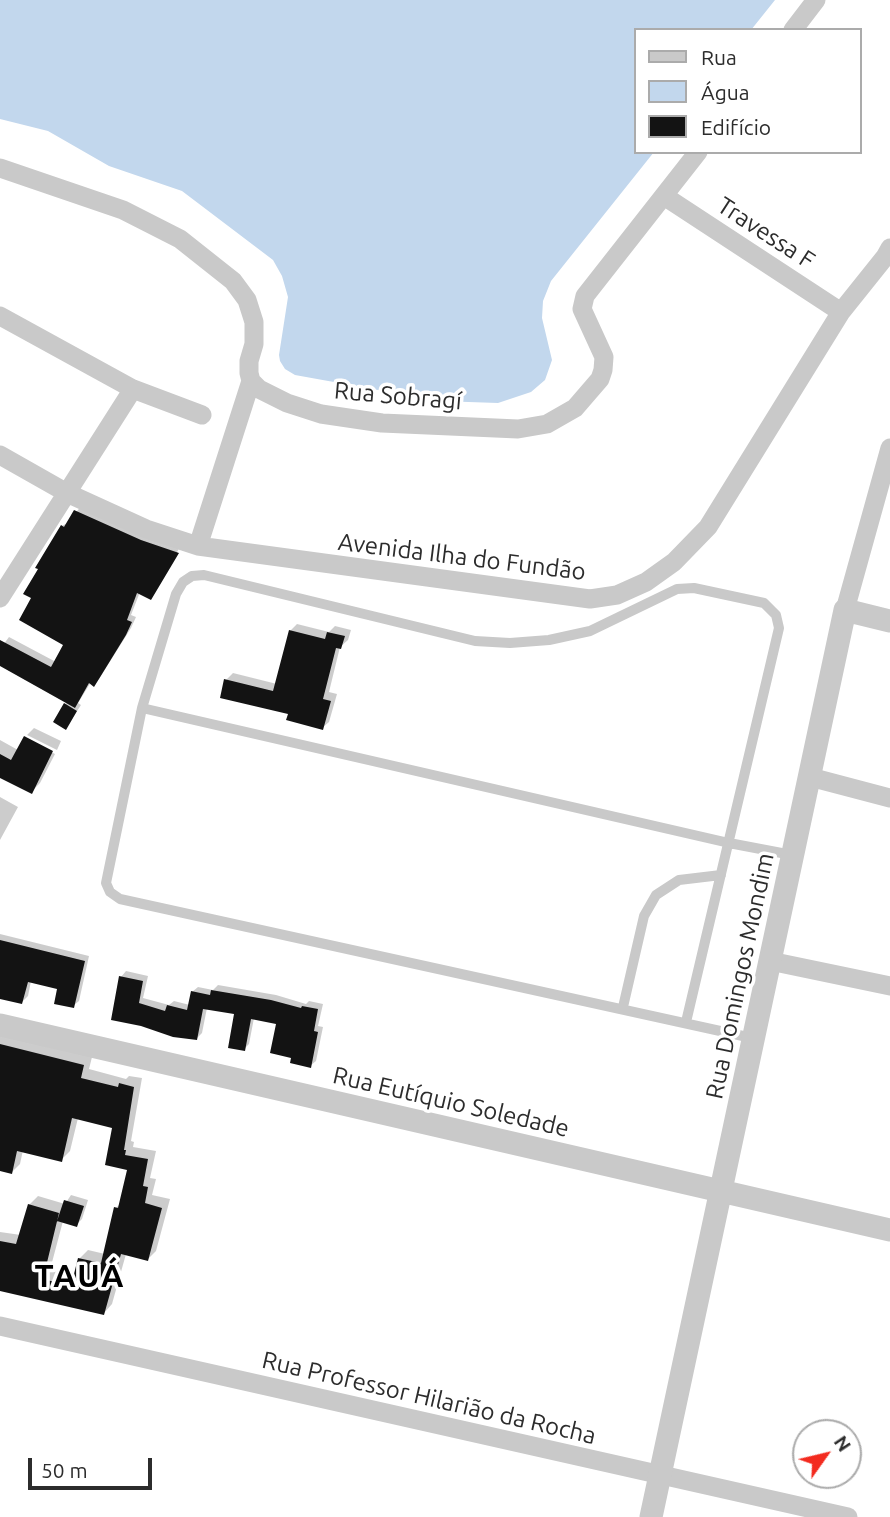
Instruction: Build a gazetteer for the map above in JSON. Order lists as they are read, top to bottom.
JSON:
{
  "streets": {
    "street": [
      "Travessa F",
      "Rua Sobragí",
      "Avenida Ilha do Fundão",
      "Rua Domingos Mondim",
      "Rua Eutíquio Soledade",
      "Rua Professor Hilarião da Rocha"
    ]
  },
  "crossings": [
    ["Travessa F", "Rua Sobragí"],
    ["Travessa F", "Avenida Ilha do Fundão"],
    ["Rua Domingos Mondim", "Rua Eutíquio Soledade"],
    ["Rua Domingos Mondim", "Rua Professor Hilarião da Rocha"]
  ],
  "districts": ["TAUÁ"],
  "legend": ["Rua", "Água", "Edifício"],
  "scale_bar": "50 m",
  "north": "top right"
}
